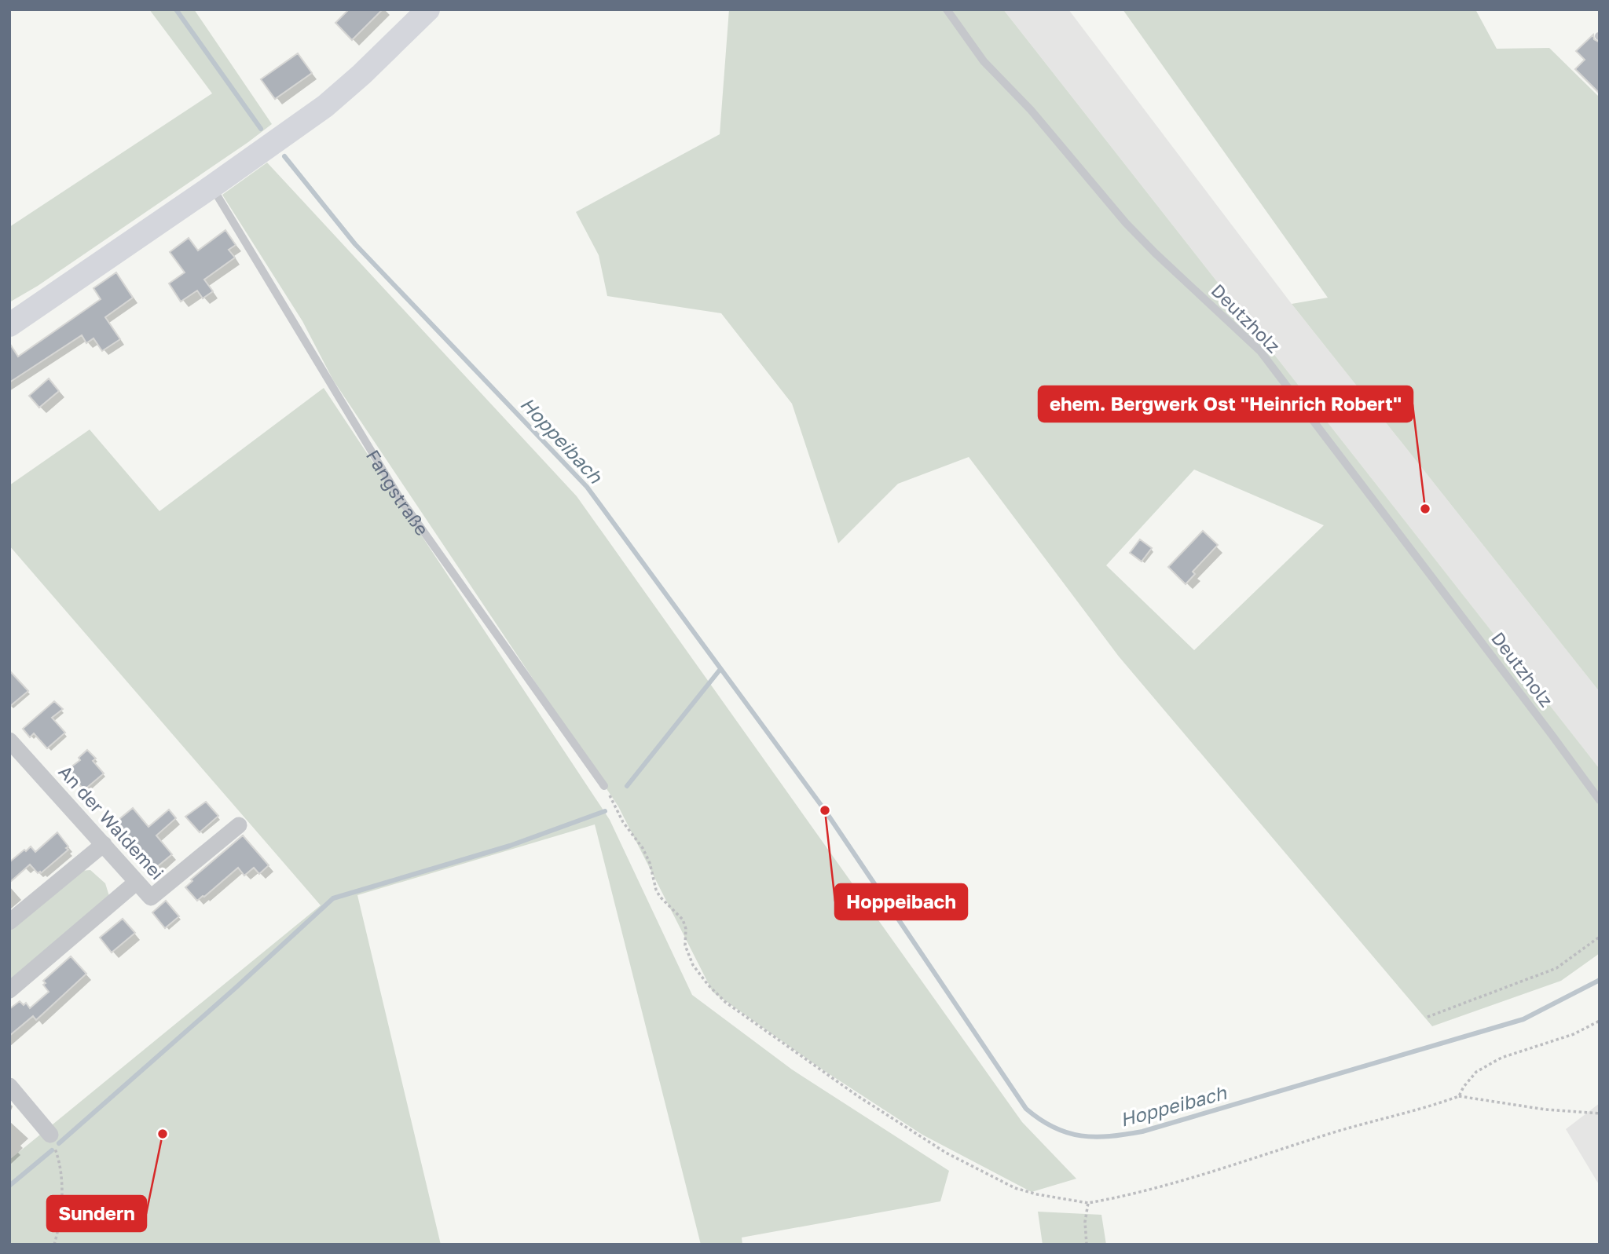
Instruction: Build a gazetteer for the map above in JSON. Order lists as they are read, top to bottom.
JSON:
{
  "streets": {
    "street": ["An der Waldemei"],
    "lane": ["Deutzholz", "Fangstraße"]
  },
  "water": ["Hoppeibach"],
  "places": ["ehem. Bergwerk Ost \"Heinrich Robert\"", "Hoppeibach", "Sundern"]
}
